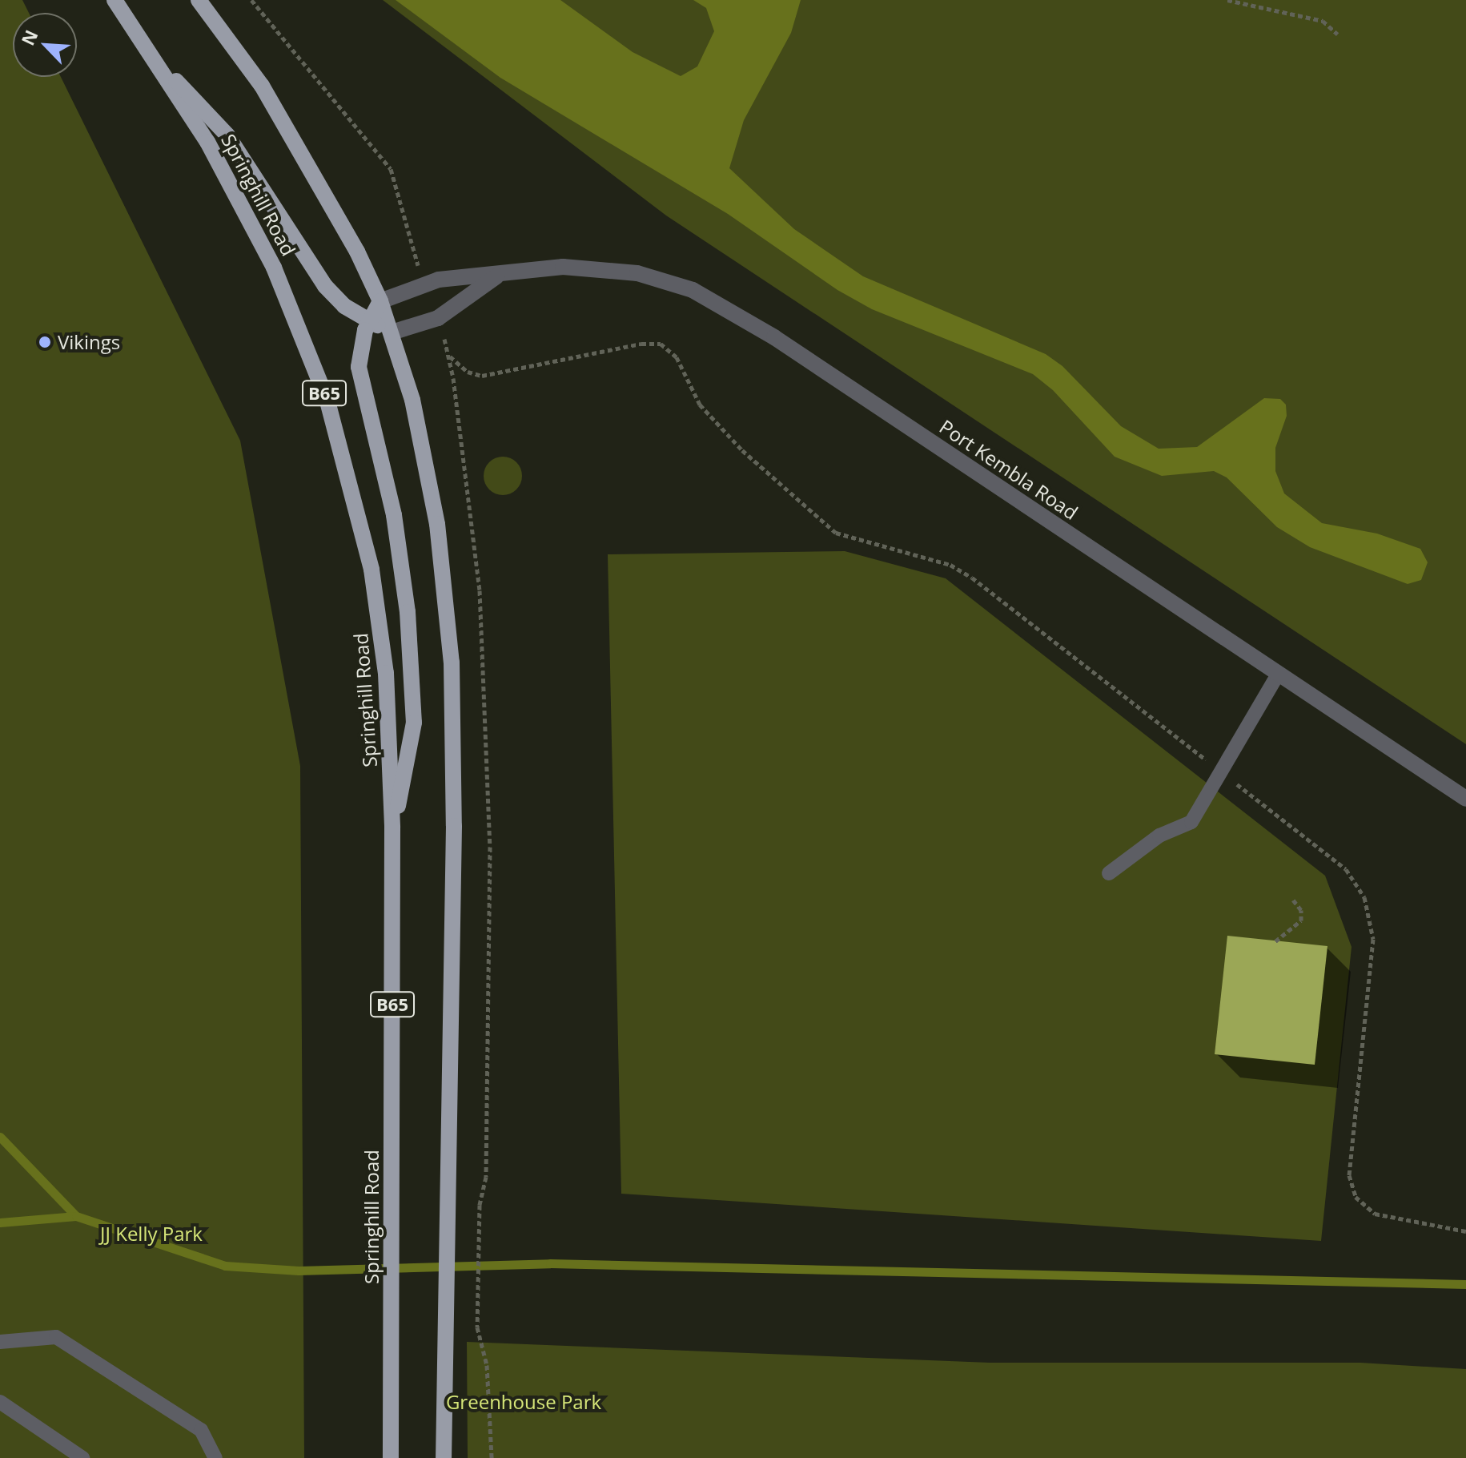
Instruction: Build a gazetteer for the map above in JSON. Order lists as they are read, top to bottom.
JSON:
{
  "streets": {
    "main road": ["Springhill Road", "B65"],
    "street": ["Port Kembla Road"]
  },
  "parks": ["JJ Kelly Park", "Greenhouse Park"],
  "places": ["Vikings"],
  "north": "top left"
}
